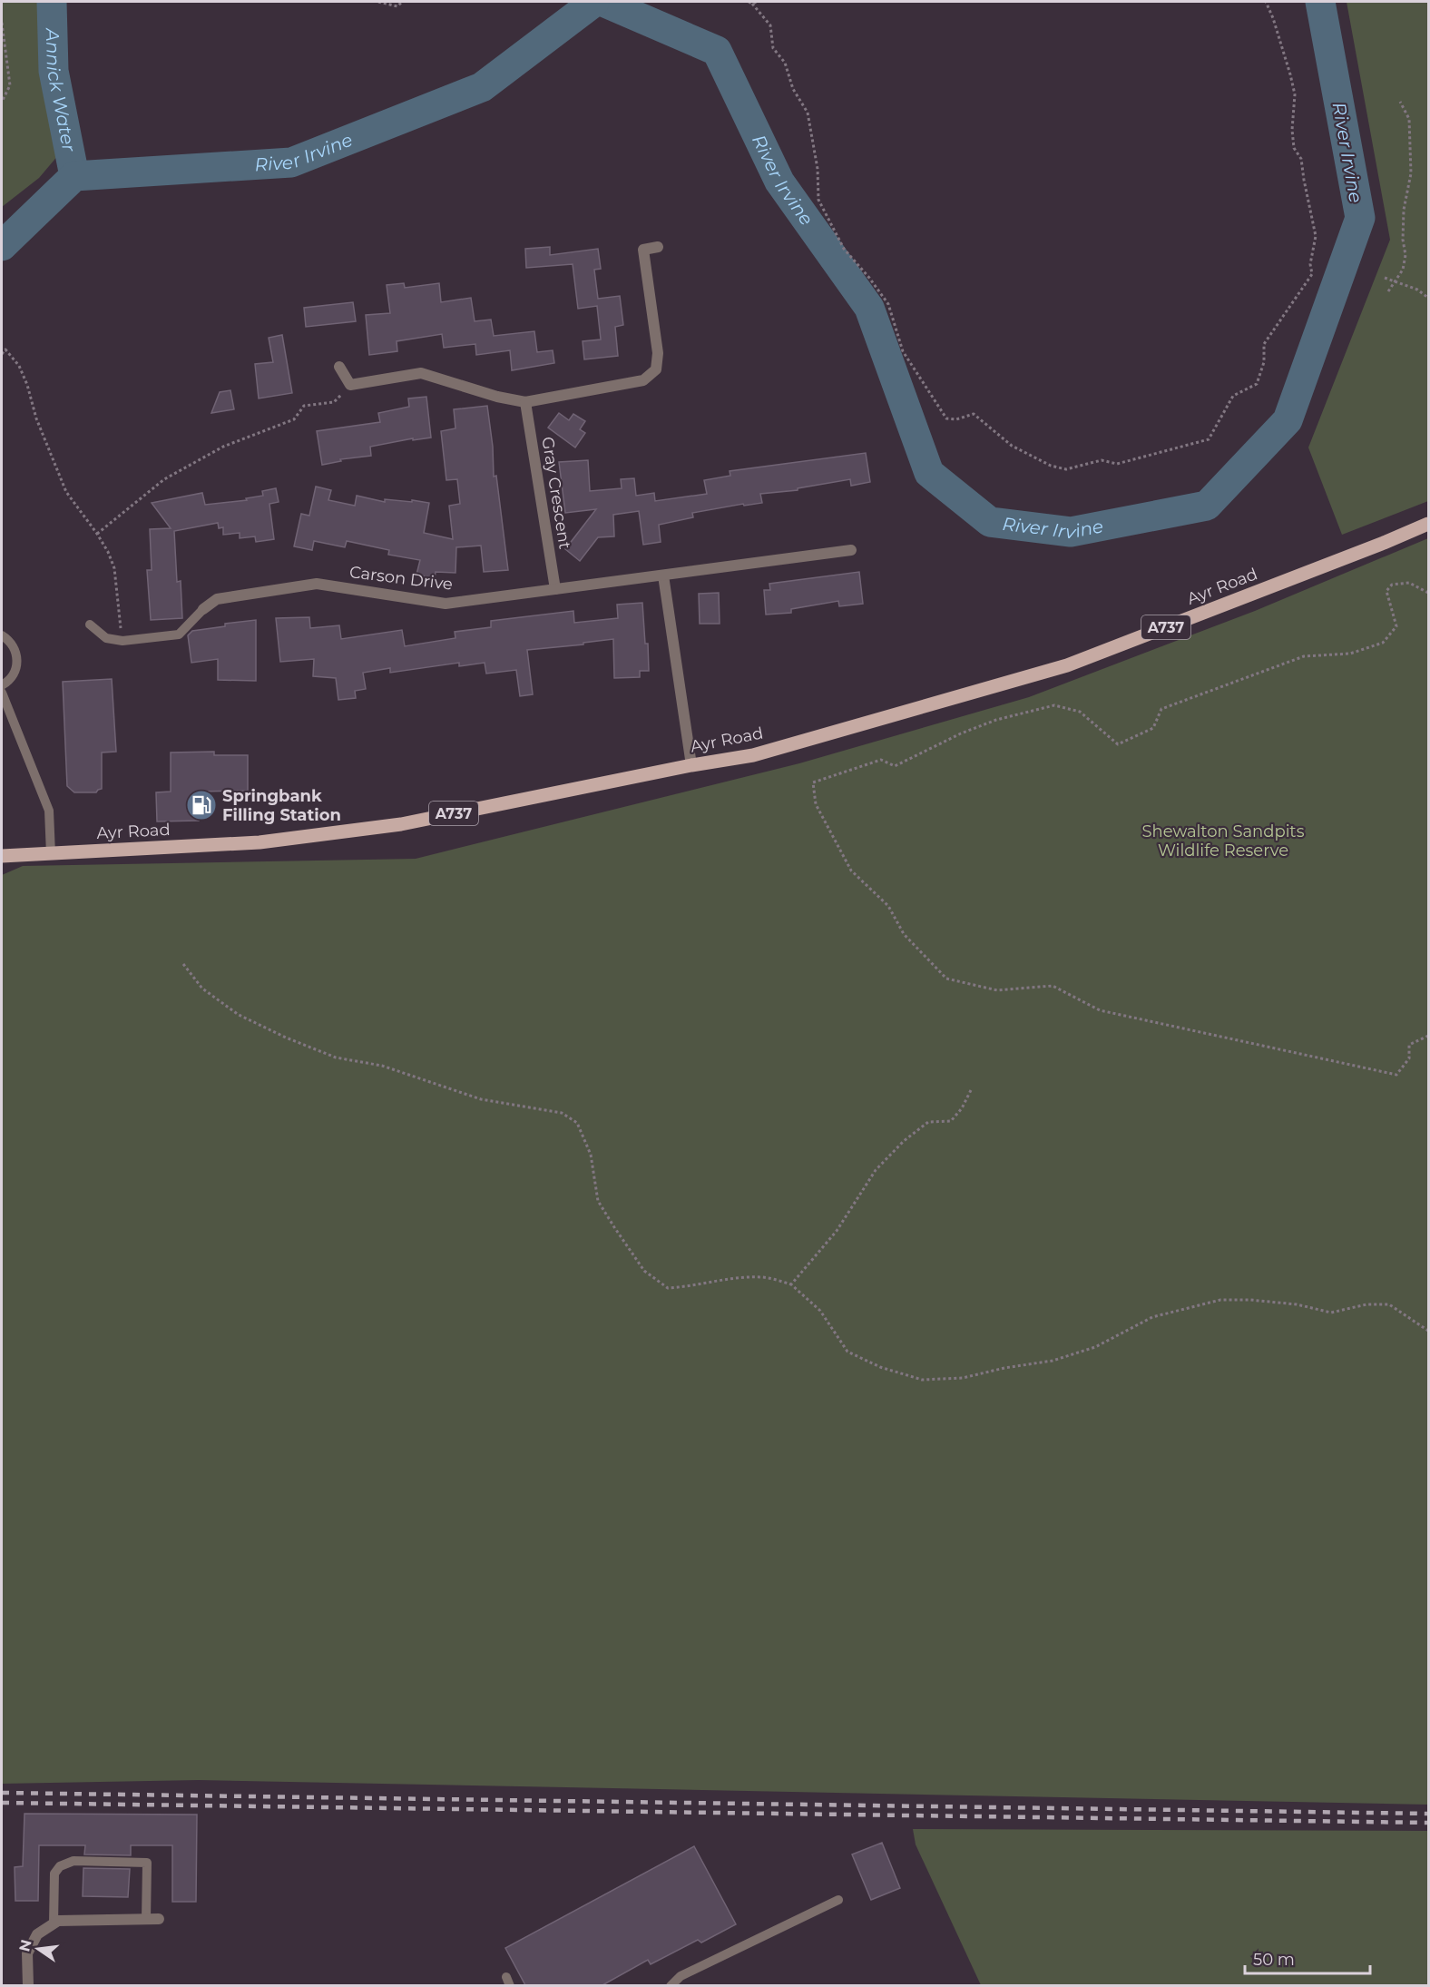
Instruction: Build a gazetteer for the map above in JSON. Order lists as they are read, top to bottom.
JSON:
{
  "streets": {
    "main road": ["Ayr Road", "A737"],
    "street": ["Gray Crescent", "Carson Drive"]
  },
  "crossings": [
    ["Gray Crescent", "Carson Drive"]
  ],
  "water": ["Annick Water", "River Irvine"],
  "parks": ["Shewalton Sandpits Wildlife Reserve"],
  "places": {
    "fuel station": ["Springbank Filling Station"]
  },
  "scale_bar": "50 m",
  "north": "left"
}
